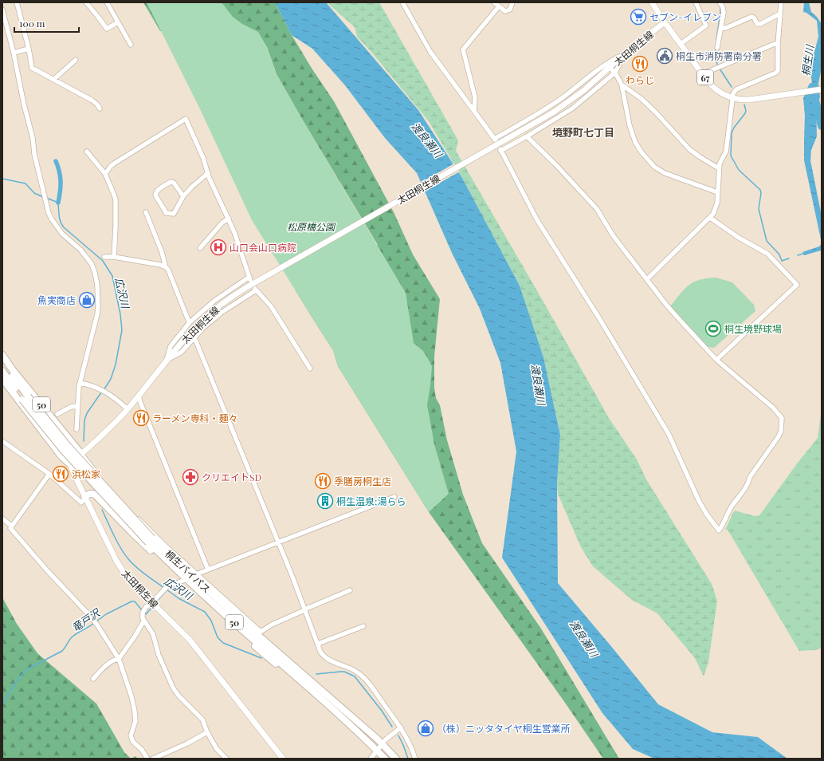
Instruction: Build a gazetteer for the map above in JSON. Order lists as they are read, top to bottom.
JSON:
{
  "streets": {
    "highway": ["50", "桐生バイパス"],
    "main road": ["太田桐生線", "67"]
  },
  "crossings": [
    ["太田桐生線", "67"],
    ["太田桐生線", "50"],
    ["50", "桐生バイパス"]
  ],
  "districts": ["境野町七丁目"],
  "water": [
    "桐生川",
    "渡良瀬川",
    "広沢川",
    "竜戸沢"
  ],
  "parks": ["松原橋公園"],
  "places": {
    "supermarket": ["セブン-イレブン"],
    "public building": ["桐生市消防署南分署"],
    "restaurant": [
      "わらじ",
      "ラーメン専科・麺々",
      "浜松家",
      "季膳房桐生店"
    ],
    "hospital": ["山口会山口病院"],
    "shop": ["魚実商店", "（株）ニッタタイヤ桐生営業所"],
    "sports": ["桐生境野球場"],
    "pharmacy": ["クリエイトSD"],
    "building": ["桐生温泉;湯らら"]
  },
  "scale_bar": "100 m"
}
